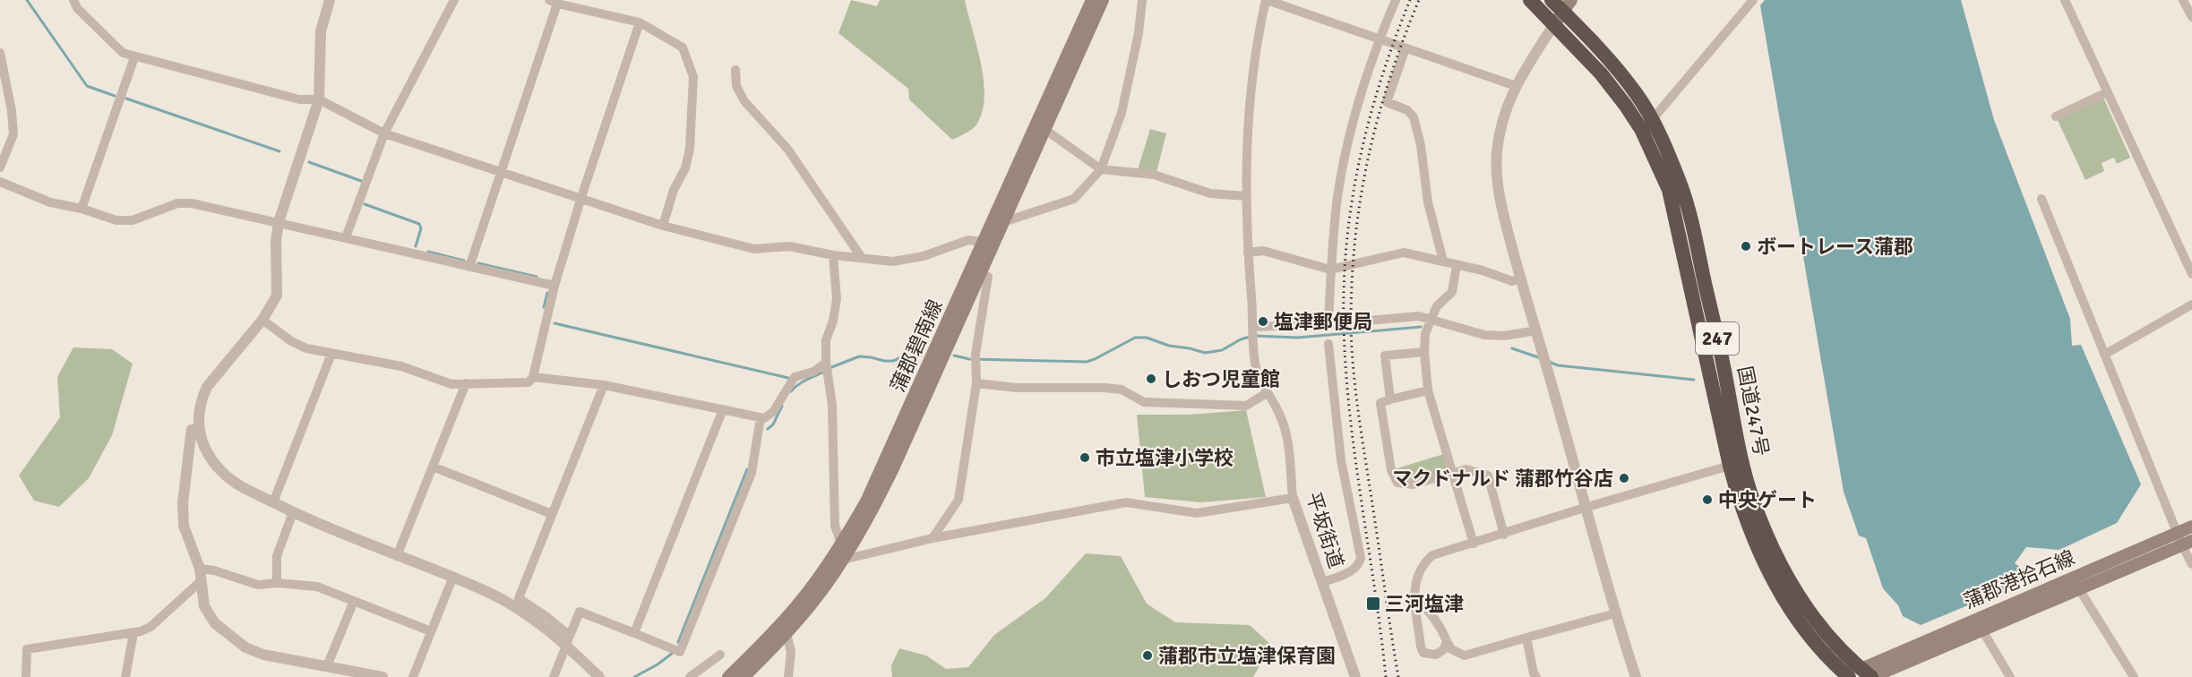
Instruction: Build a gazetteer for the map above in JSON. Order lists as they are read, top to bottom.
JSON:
{
  "streets": {
    "highway": ["247", "国道247号"],
    "main road": ["蒲郡碧南線", "蒲郡港拾石線"],
    "street": ["平坂街道"]
  },
  "crossings": [
    ["国道247号", "蒲郡港拾石線"]
  ],
  "places": {
    "other": [
      "ボートレース蒲郡",
      "塩津郵便局",
      "しおつ児童館",
      "市立塩津小学校",
      "マクドナルド 蒲郡竹谷店",
      "中央ゲート",
      "蒲郡市立塩津保育園"
    ],
    "transit": ["三河塩津"]
  }
}
